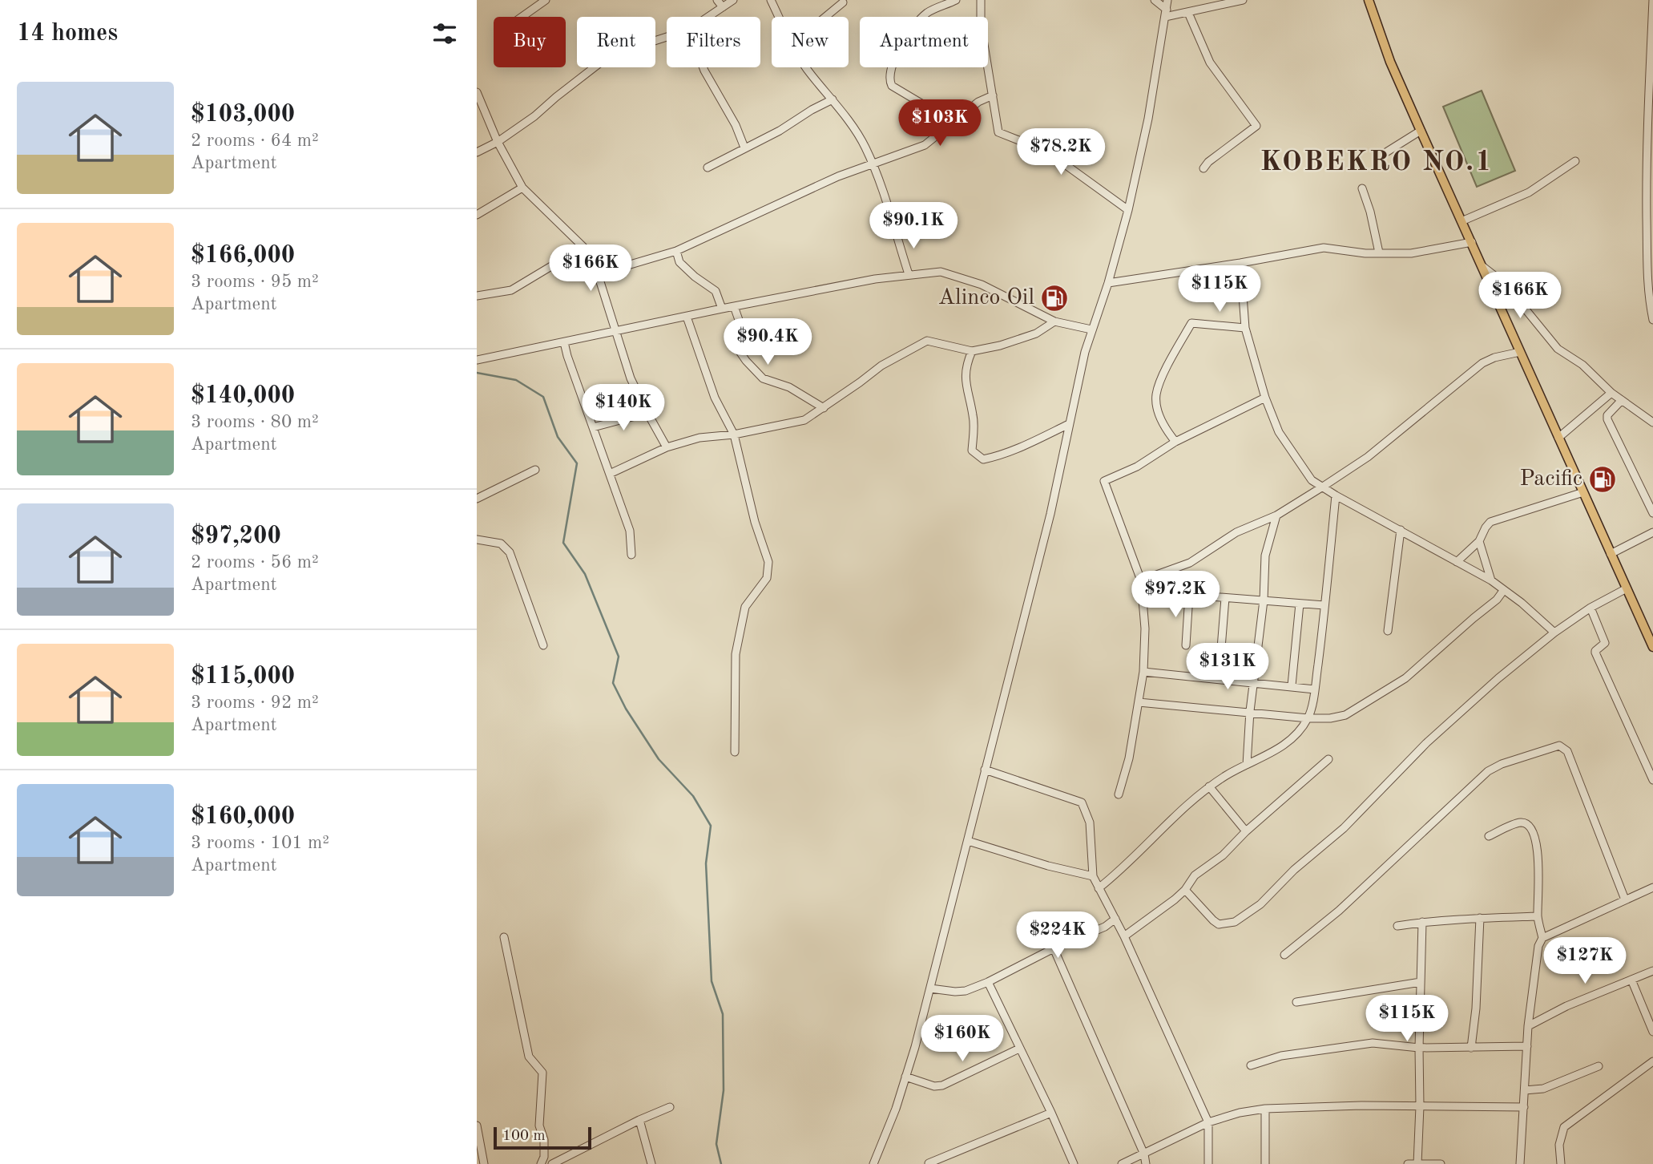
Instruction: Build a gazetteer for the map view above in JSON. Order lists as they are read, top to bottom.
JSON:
{
  "districts": ["KOBEKRO NO.1"],
  "places": {
    "fuel station": ["Alinco Oil", "Pacific"]
  },
  "scale_bar": "100 m",
  "page": {
    "heading": "14 homes",
    "chip": [
      "Buy",
      "Rent",
      "Filters",
      "New",
      "Apartment"
    ],
    "list": [
      {
        "name": "$103,000",
        "note": "2 rooms · 64 m² · Apartment"
      },
      {
        "name": "$166,000",
        "note": "3 rooms · 95 m² · Apartment"
      },
      {
        "name": "$140,000",
        "note": "3 rooms · 80 m² · Apartment"
      },
      {
        "name": "$97,200",
        "note": "2 rooms · 56 m² · Apartment"
      },
      {
        "name": "$115,000",
        "note": "3 rooms · 92 m² · Apartment"
      },
      {
        "name": "$160,000",
        "note": "3 rooms · 101 m² · Apartment"
      }
    ],
    "price": [
      "$103K",
      "$78.2K",
      "$90.1K",
      "$166K",
      "$115K",
      "$166K",
      "$90.4K",
      "$140K",
      "$97.2K",
      "$131K",
      "$224K",
      "$127K",
      "$115K",
      "$160K"
    ],
    "scale": "100 m"
  }
}
